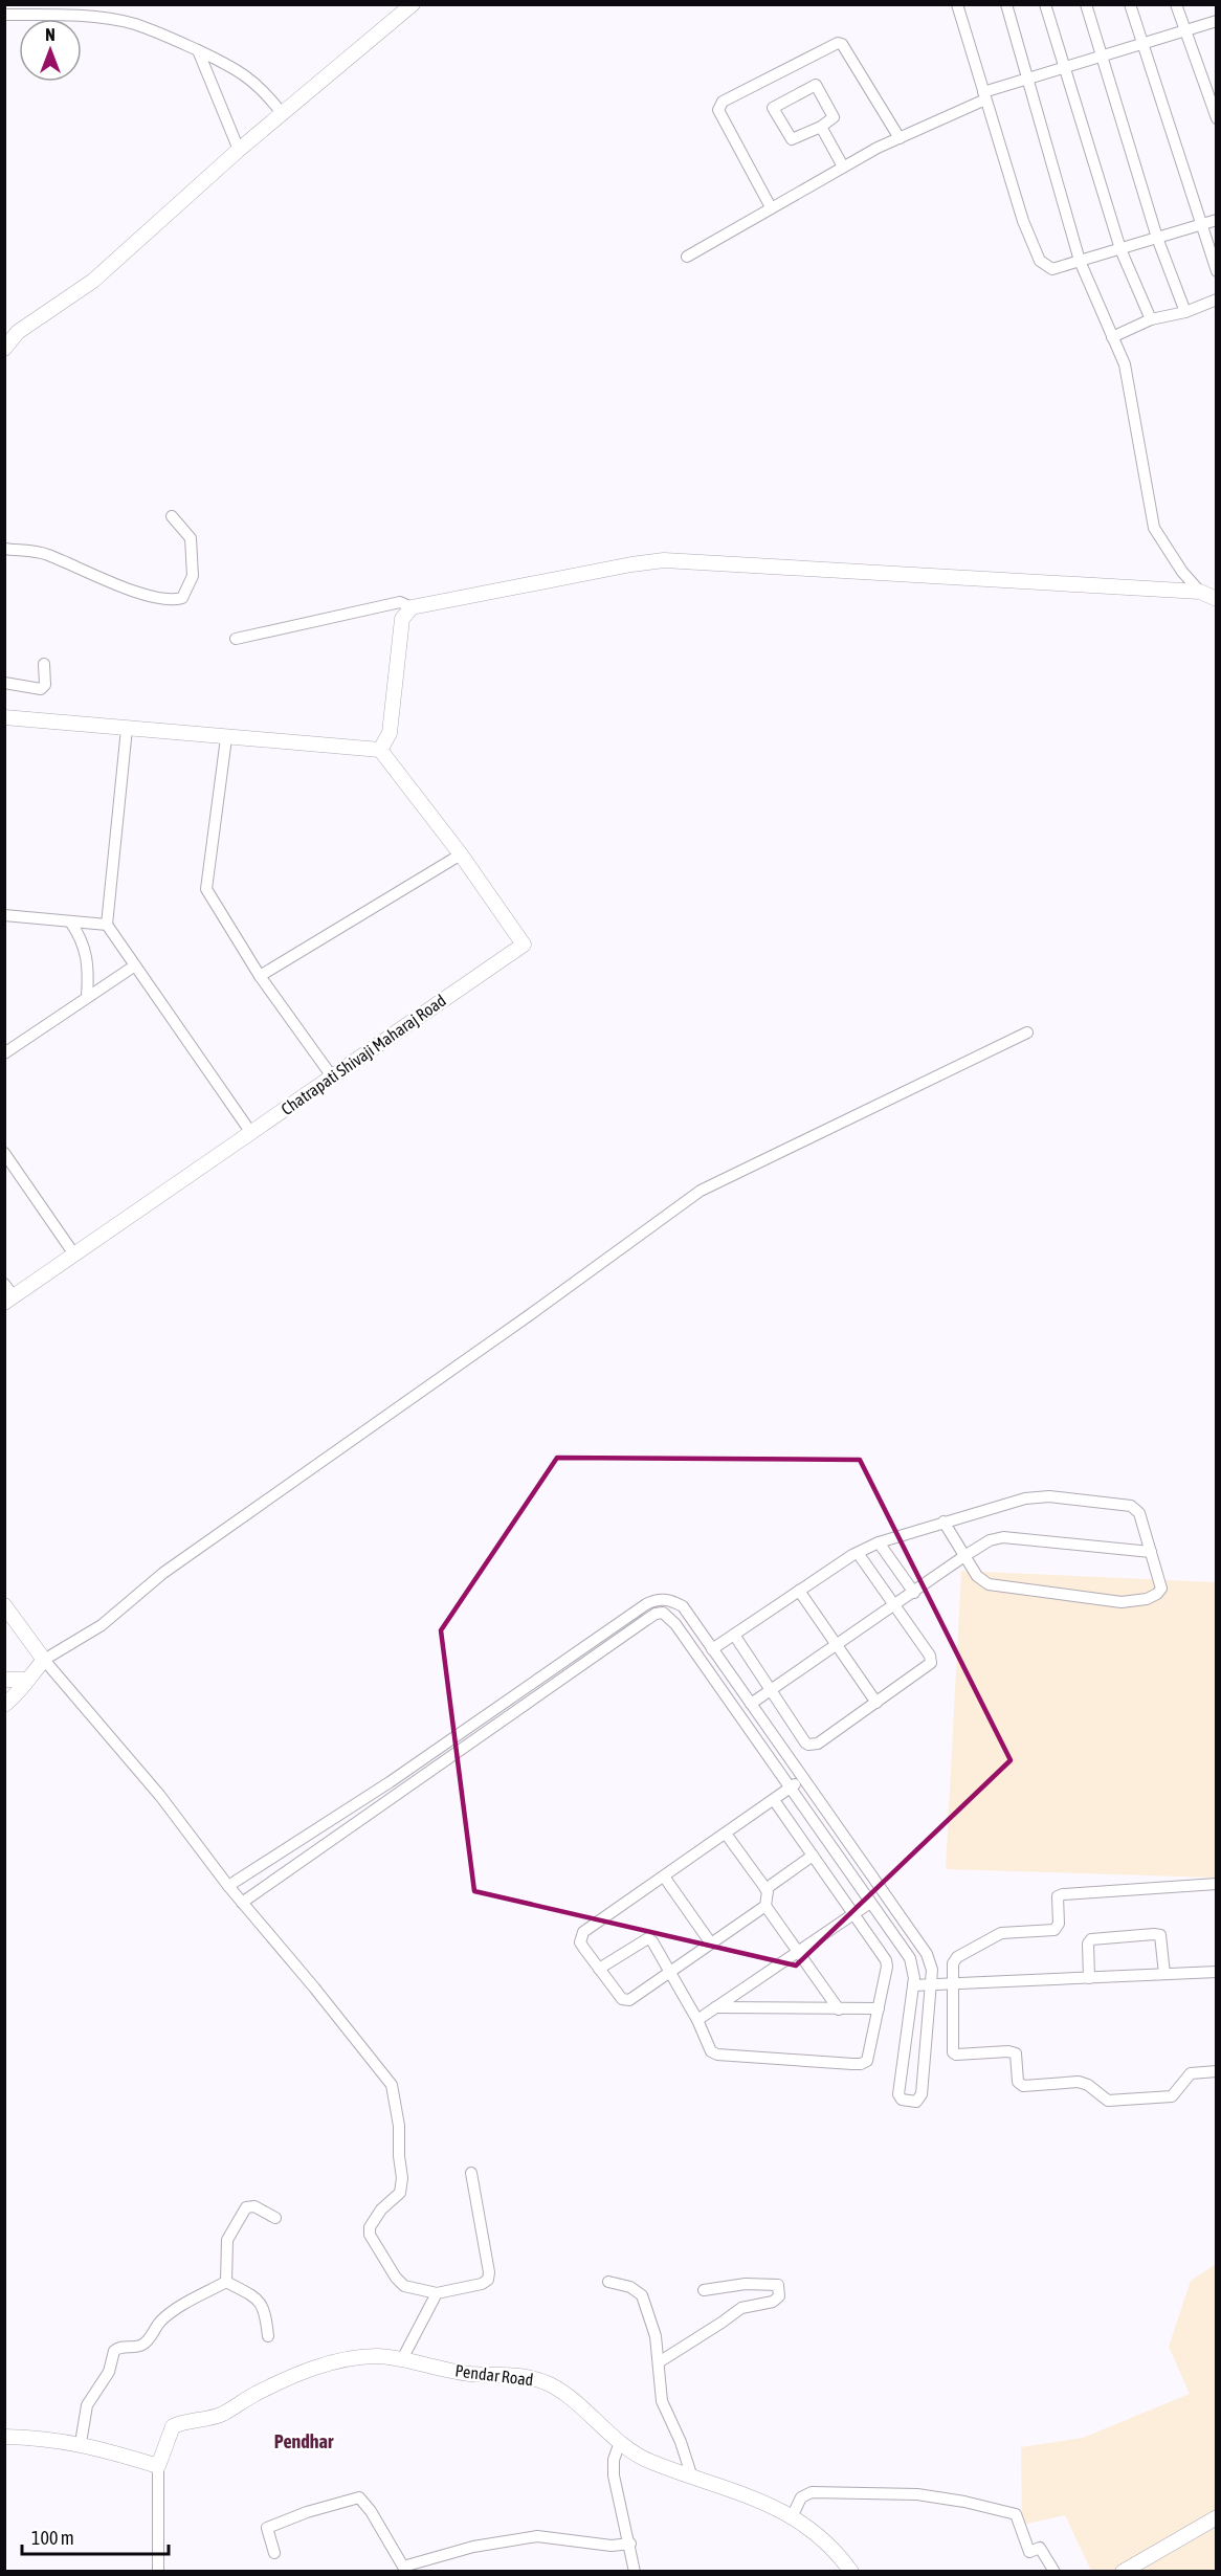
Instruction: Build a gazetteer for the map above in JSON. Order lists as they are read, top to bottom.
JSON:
{
  "streets": {
    "street": ["Chatrapati Shivaji Maharaj Road", "Pendar Road"]
  },
  "districts": ["Pendhar"],
  "scale_bar": "100 m",
  "north": "top"
}
